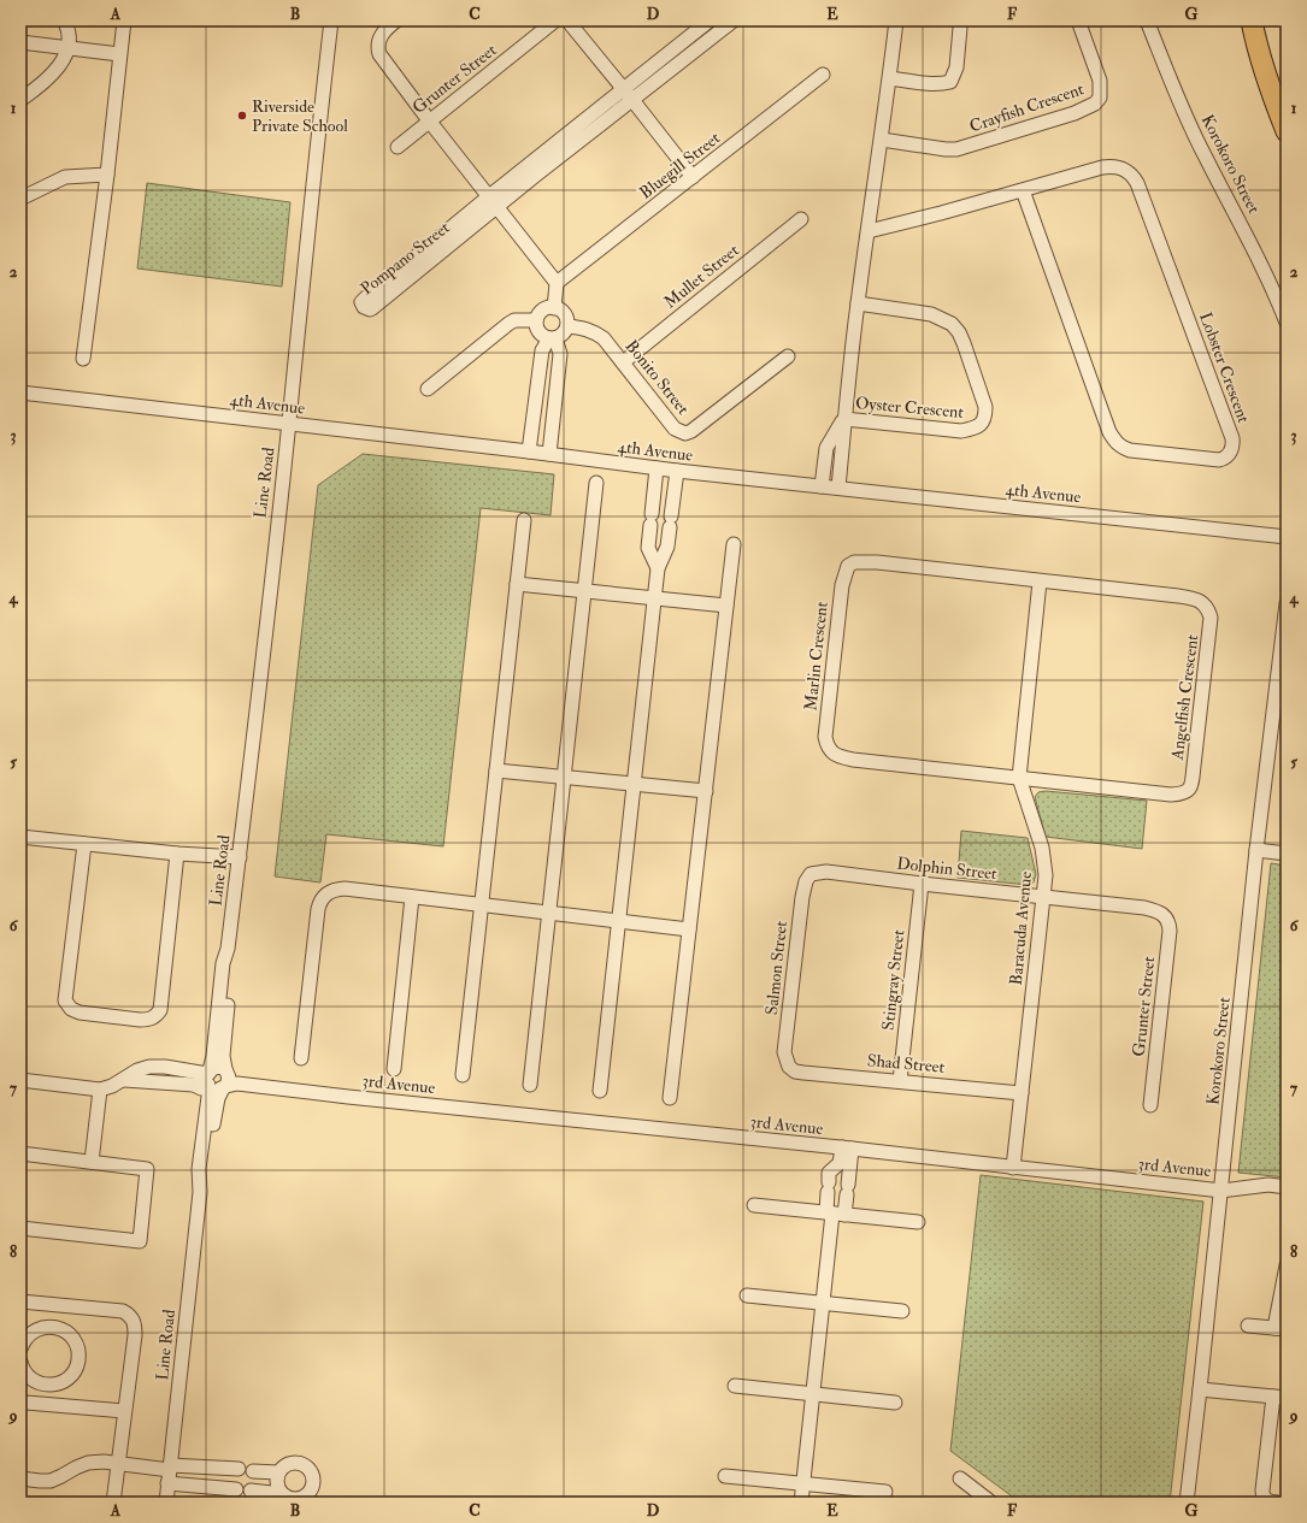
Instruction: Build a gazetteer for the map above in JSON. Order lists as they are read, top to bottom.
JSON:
{
  "streets": {
    "street": [
      "Grunter Street",
      "Crayfish Crescent",
      "Korokoro Street",
      "Bluegill Street",
      "Pompano Street",
      "Mullet Street",
      "Lobster Crescent",
      "Bonito Street",
      "4th Avenue",
      "Oyster Crescent",
      "Line Road",
      "Marlin Crescent",
      "Angelfish Crescent",
      "Dolphin Street",
      "Baracuda Avenue",
      "Salmon Street",
      "Stingray Street",
      "Shad Street",
      "3rd Avenue"
    ]
  },
  "crossings": [
    ["Grunter Street", "Dolphin Street"],
    ["Korokoro Street", "3rd Avenue"],
    ["Mullet Street", "Bonito Street"],
    ["4th Avenue", "Oyster Crescent"],
    ["4th Avenue", "Line Road"],
    ["Line Road", "3rd Avenue"],
    ["Marlin Crescent", "Angelfish Crescent"],
    ["Marlin Crescent", "Baracuda Avenue"],
    ["Angelfish Crescent", "Baracuda Avenue"],
    ["Dolphin Street", "Baracuda Avenue"],
    ["Dolphin Street", "Salmon Street"],
    ["Dolphin Street", "Stingray Street"],
    ["Baracuda Avenue", "Shad Street"],
    ["Baracuda Avenue", "3rd Avenue"],
    ["Salmon Street", "Shad Street"],
    ["Stingray Street", "Shad Street"]
  ],
  "places": ["Riverside Private School"],
  "grid": {
    "columns": [
      "A",
      "B",
      "C",
      "D",
      "E",
      "F",
      "G"
    ],
    "rows": [
      "1",
      "2",
      "3",
      "4",
      "5",
      "6",
      "7",
      "8",
      "9"
    ]
  }
}
